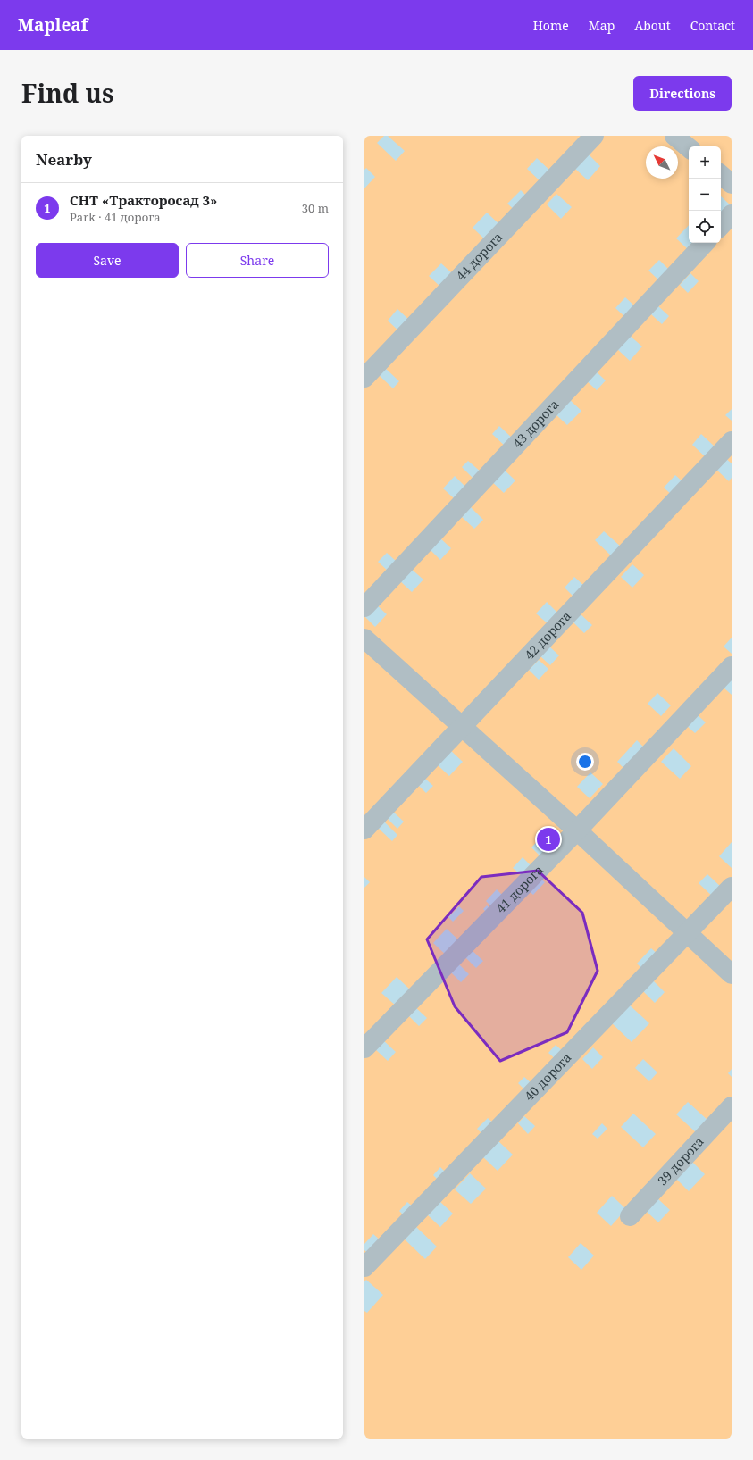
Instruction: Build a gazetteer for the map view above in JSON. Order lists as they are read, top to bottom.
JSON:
{
  "streets": {
    "street": [
      "44 дорога",
      "43 дорога",
      "42 дорога",
      "41 дорога",
      "40 дорога",
      "39 дорога"
    ]
  },
  "north": "top left",
  "page": {
    "header": "Mapleaf",
    "nav": [
      "Home",
      "Map",
      "About",
      "Contact"
    ],
    "title": "Find us",
    "buttons": [
      "Directions",
      ["Save", "Share"]
    ],
    "heading": "Nearby",
    "map_buttons": ["+", "−"],
    "list": [
      {
        "mark": "1",
        "name": "СНТ «Тракторосад 3»",
        "note": "Park · 41 дорога",
        "value": "30 m"
      }
    ],
    "pins": "1"
  }
}
